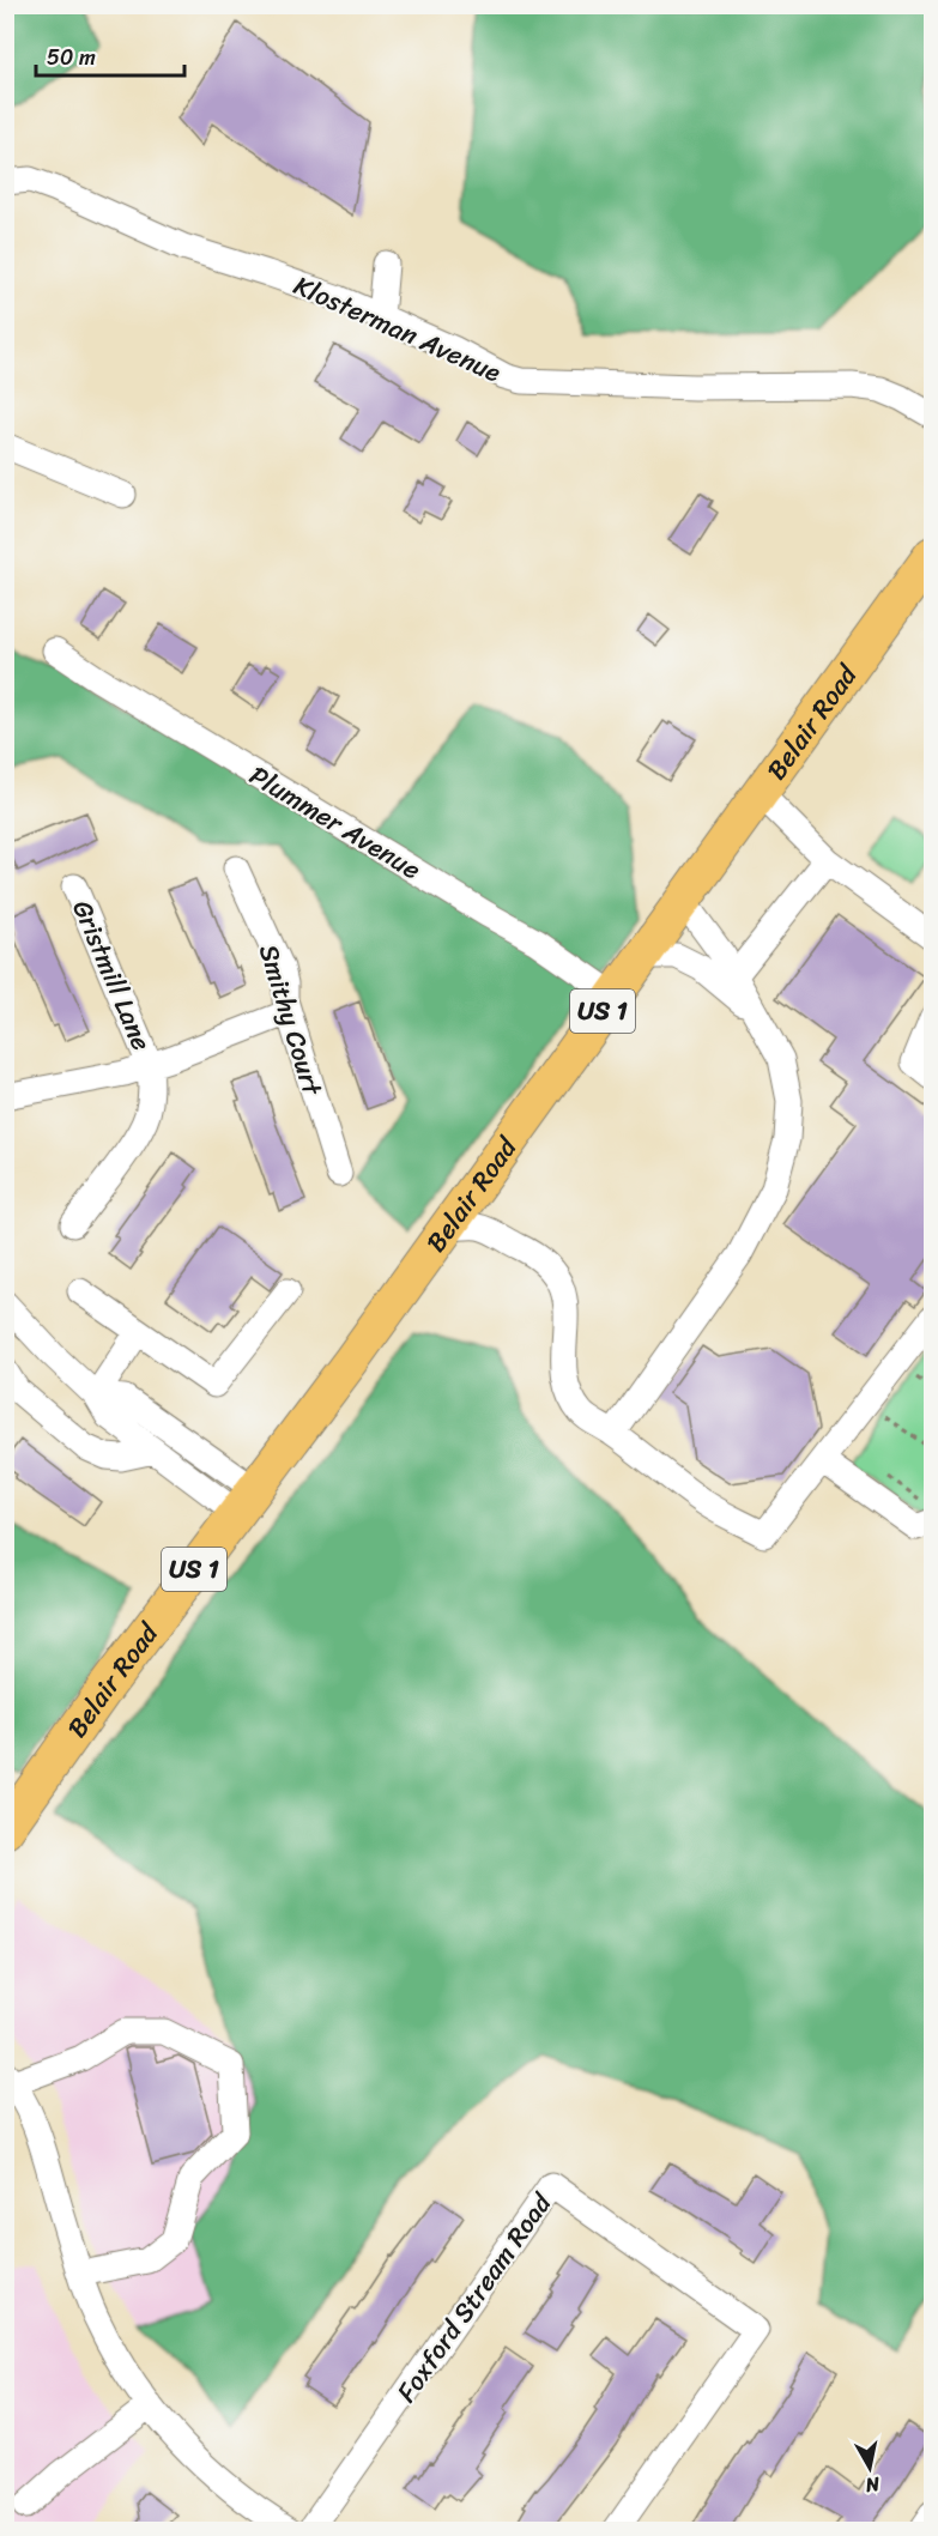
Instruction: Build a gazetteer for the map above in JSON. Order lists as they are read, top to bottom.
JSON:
{
  "streets": {
    "highway": ["Belair Road", "US 1"],
    "street": [
      "Klosterman Avenue",
      "Plummer Avenue",
      "Gristmill Lane",
      "Smithy Court",
      "Foxford Stream Road"
    ]
  },
  "crossings": [
    ["Belair Road", "Plummer Avenue"]
  ],
  "scale_bar": "50 m",
  "north": "bottom"
}
